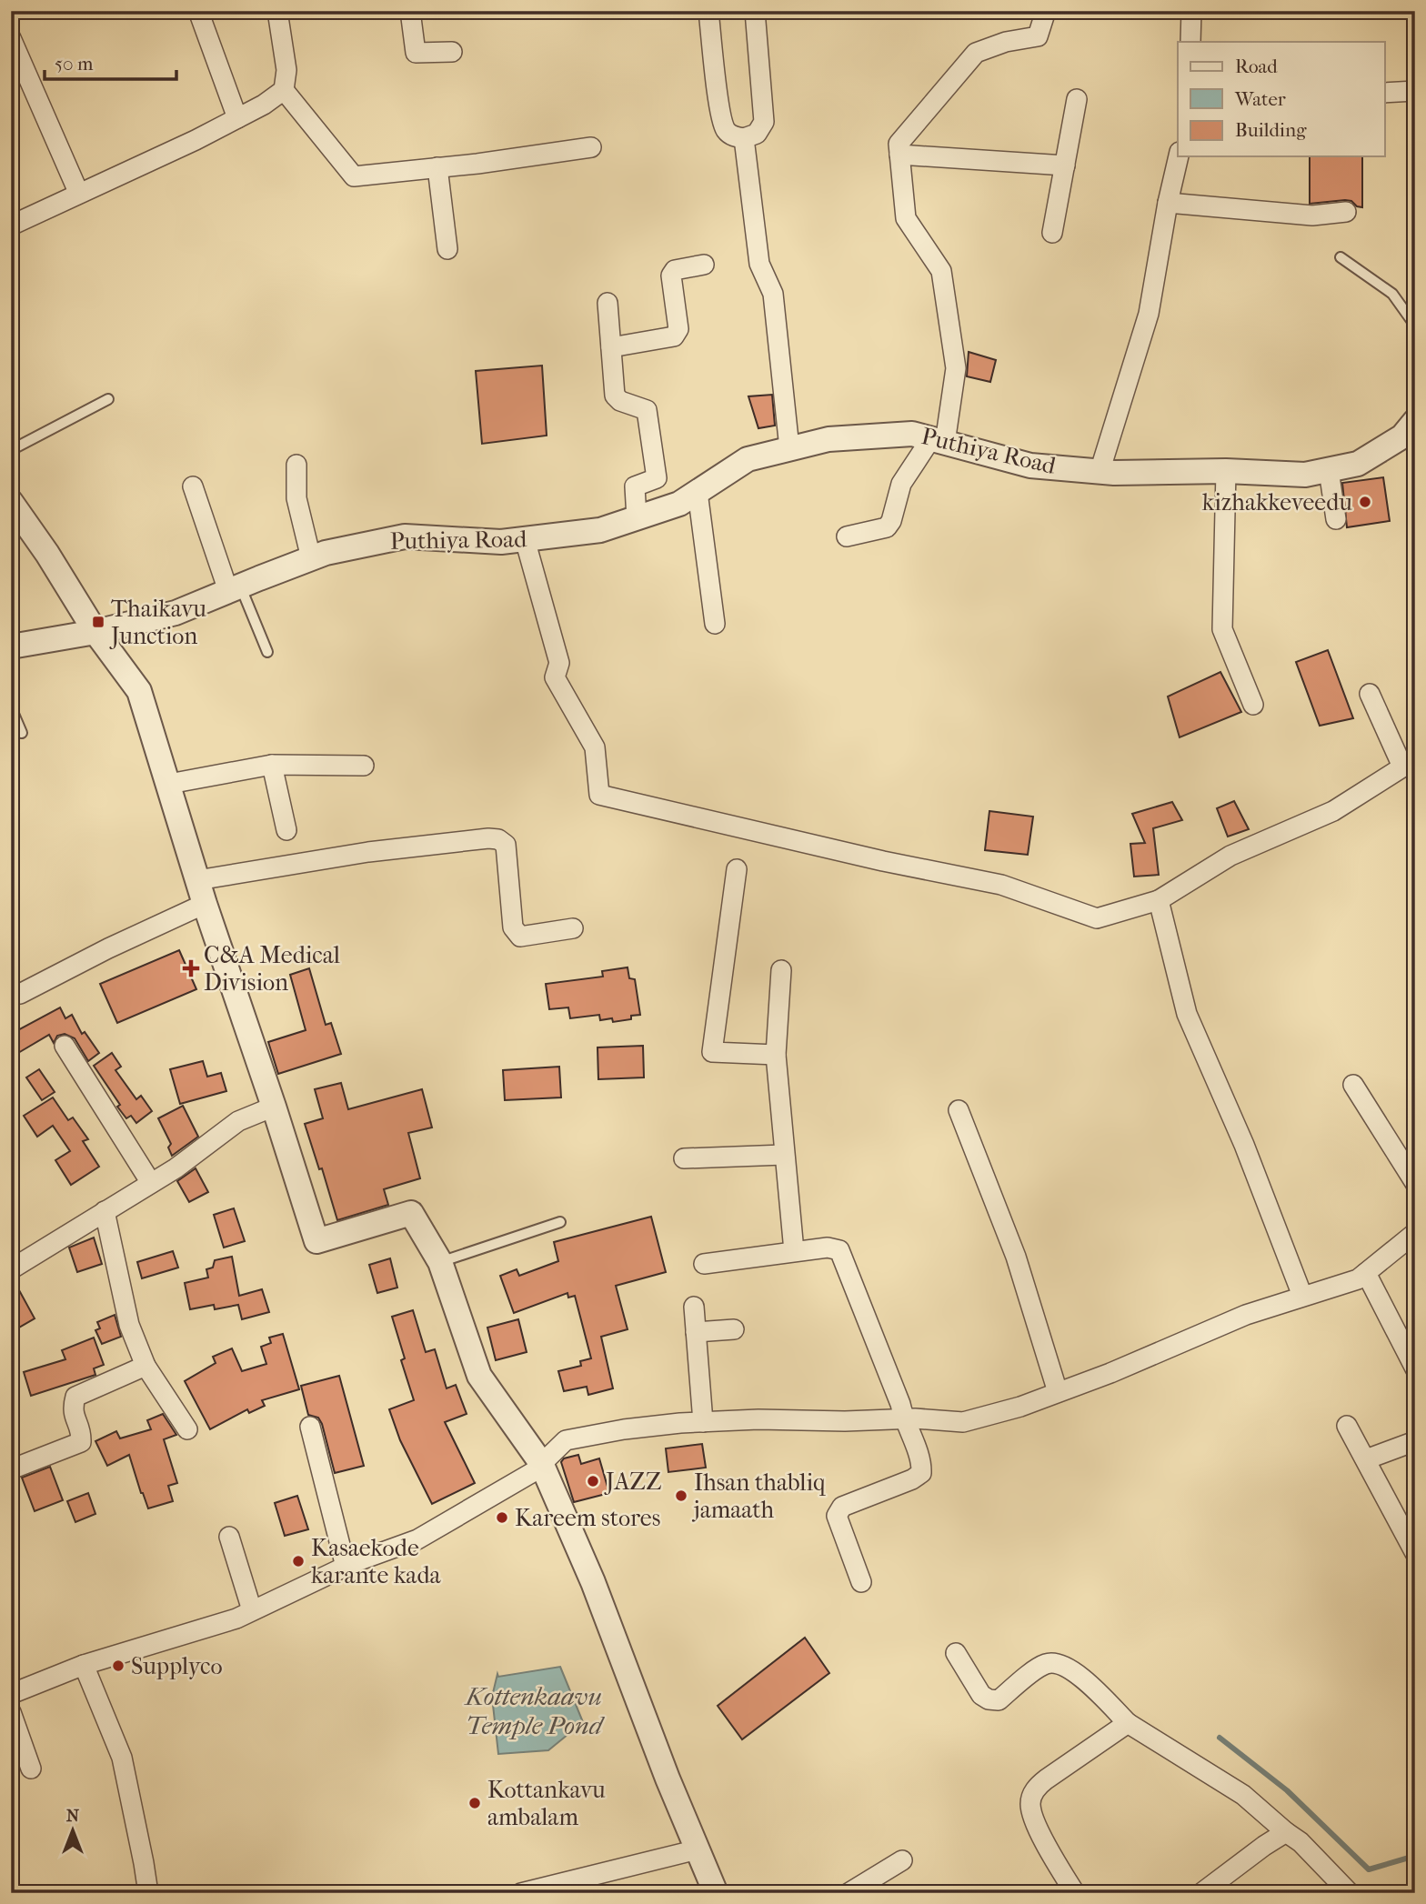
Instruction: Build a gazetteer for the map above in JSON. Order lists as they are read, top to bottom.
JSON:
{
  "streets": {
    "street": ["Puthiya Road"]
  },
  "water": ["Kottenkaavu Temple Pond"],
  "places": {
    "other": [
      "kizhakkeveedu",
      "JAZZ",
      "Ihsan thabliq jamaath",
      "Kareem stores",
      "Kasaekode karante kada",
      "Supplyco",
      "Kottankavu ambalam"
    ],
    "transit": ["Thaikavu Junction"],
    "health": ["C&A Medical Division"]
  },
  "legend": ["Road", "Water", "Building"],
  "scale_bar": "50 m",
  "north": "top"
}
